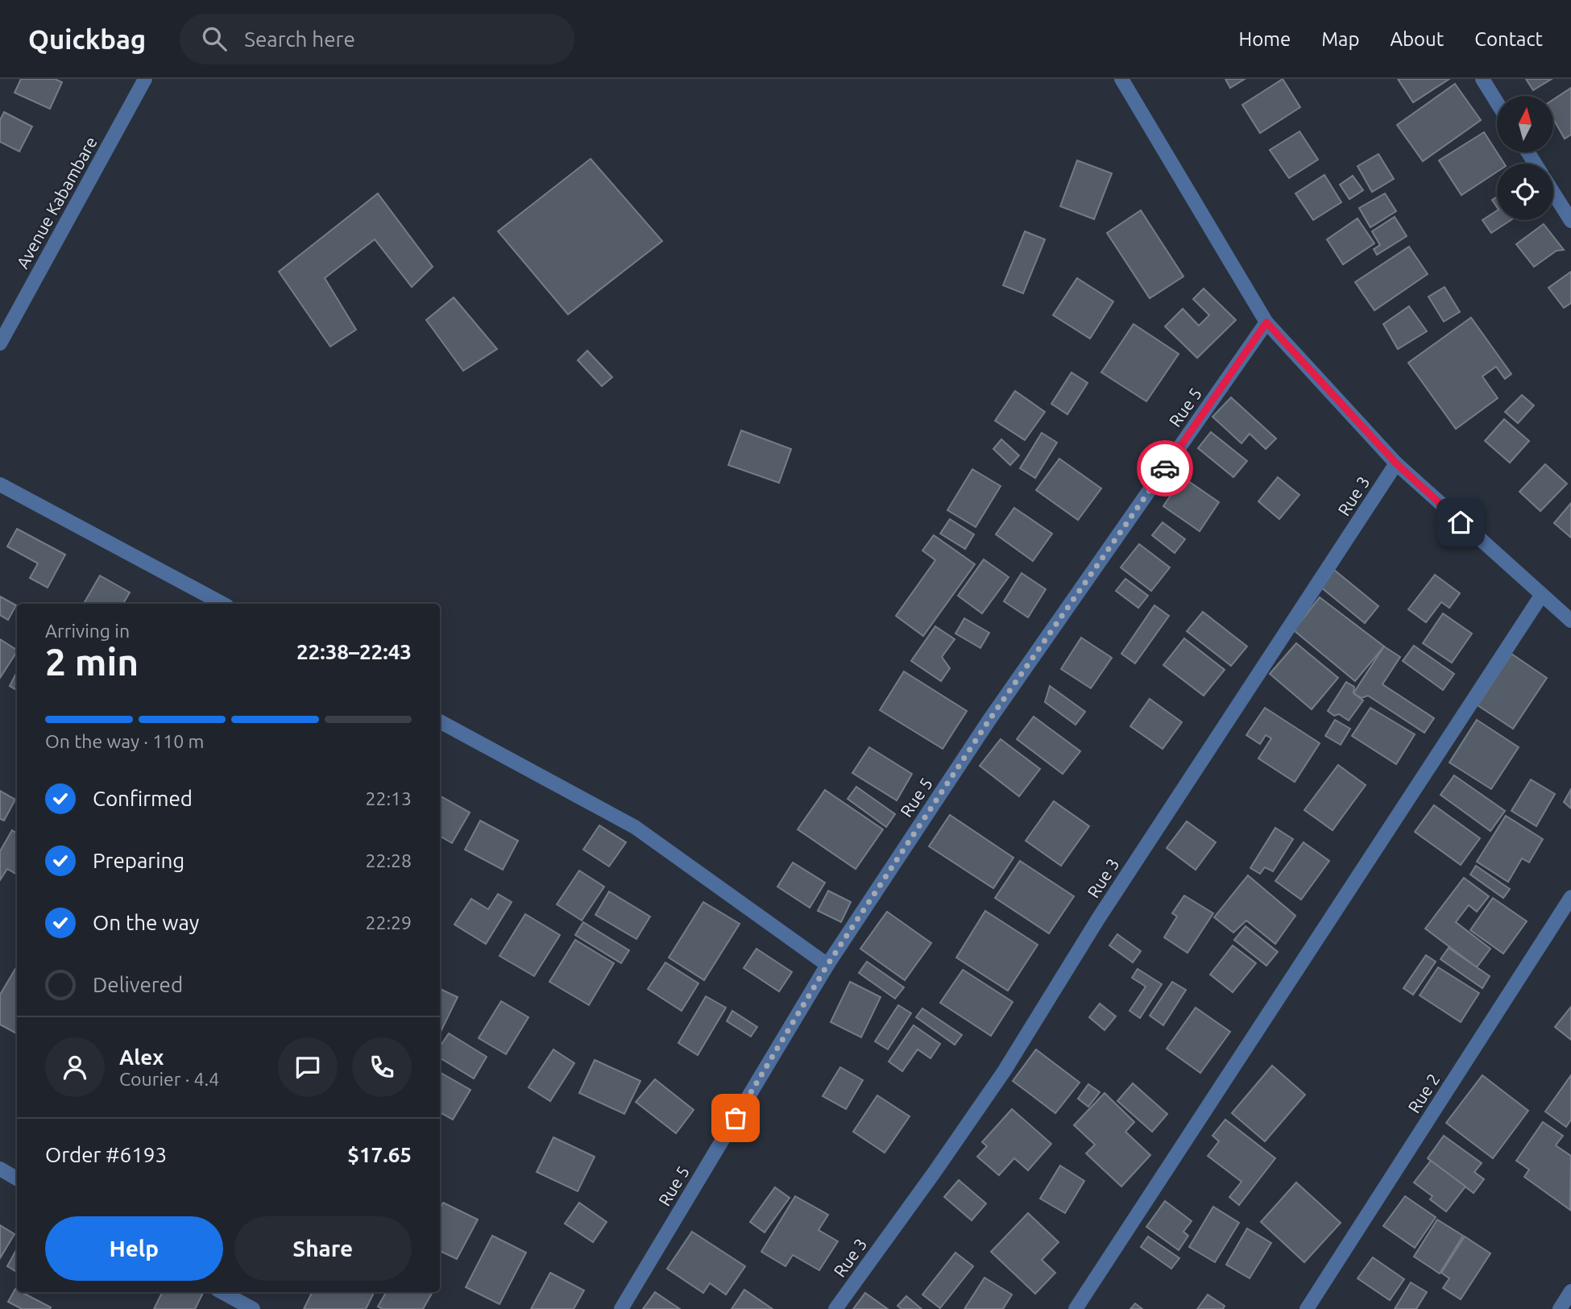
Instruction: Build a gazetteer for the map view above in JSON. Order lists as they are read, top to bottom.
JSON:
{
  "streets": {
    "street": [
      "Avenue Kabambare",
      "Rue 5",
      "Rue 3",
      "Rue 2"
    ]
  },
  "north": "top",
  "page": {
    "header": "Quickbag",
    "search": "Search here",
    "nav": [
      "Home",
      "Map",
      "About",
      "Contact"
    ],
    "heading": ["2 min", "Arriving in", "22:38–22:43"],
    "panel": [
      "Alex",
      "Courier · 4.4",
      "Order #6193",
      "$17.65"
    ],
    "bar": "On the way · 110 m",
    "list": [
      ["Confirmed", "22:13"],
      ["Preparing", "22:28"],
      ["On the way", "22:29"],
      "Delivered"
    ],
    "buttons": ["Help", "Share"]
  }
}
